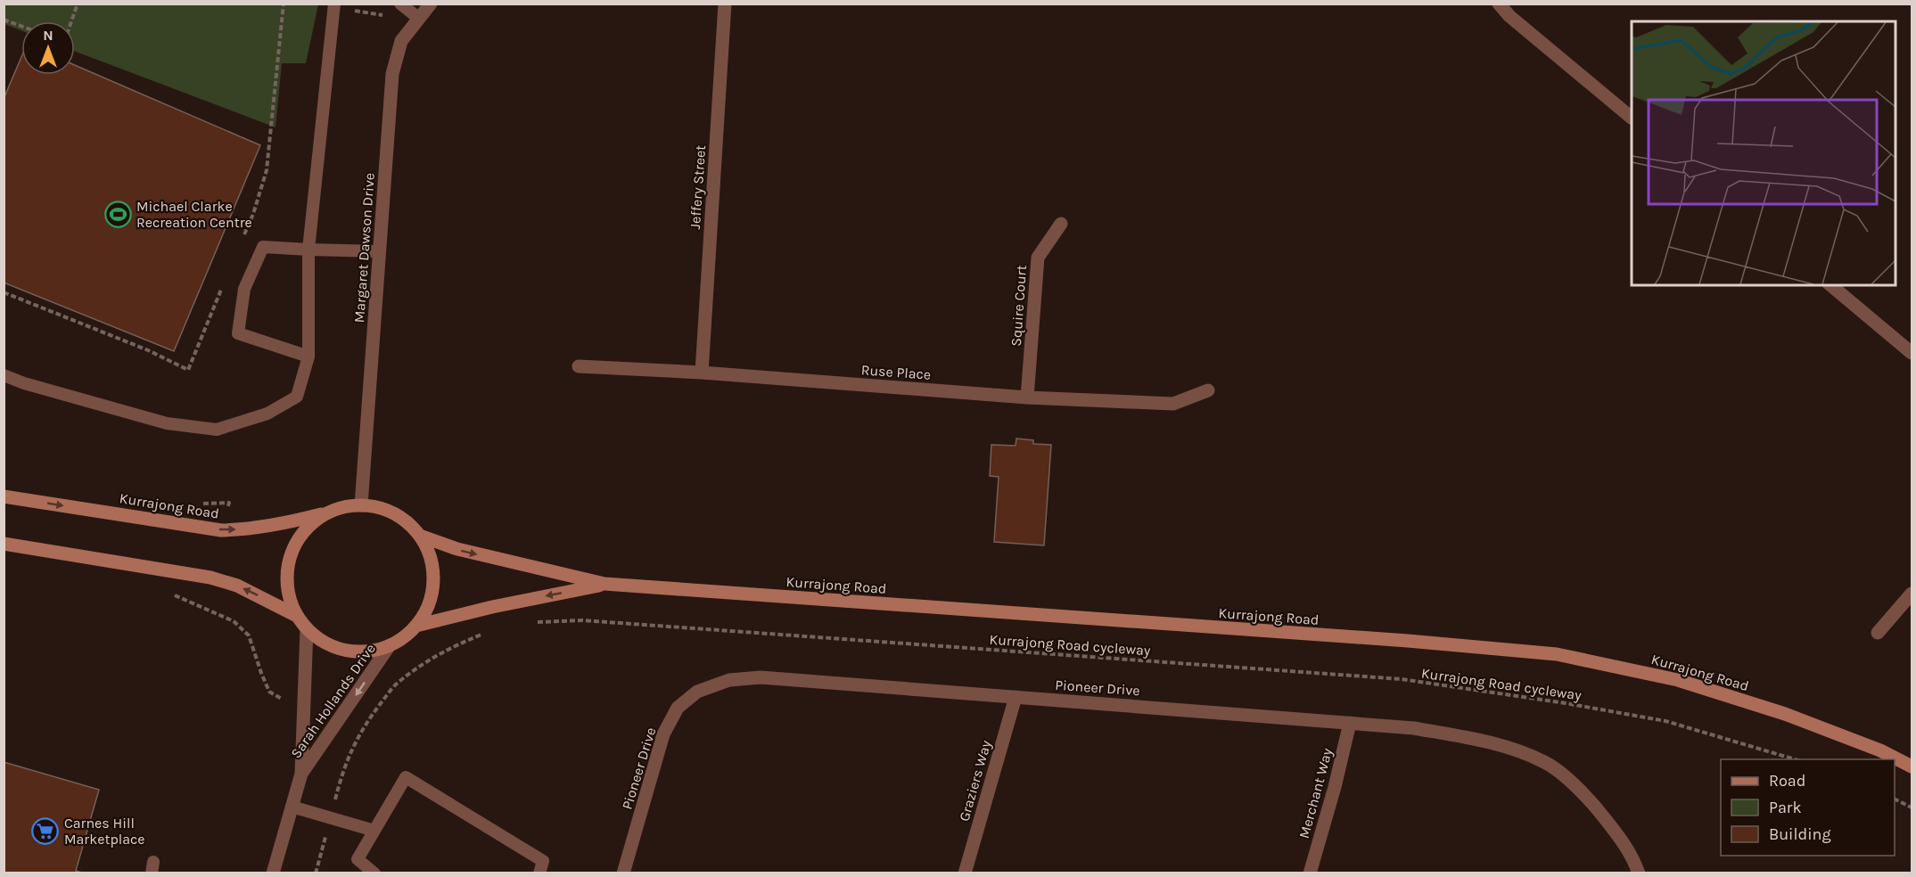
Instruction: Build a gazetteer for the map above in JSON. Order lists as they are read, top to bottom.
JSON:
{
  "streets": {
    "main road": ["Kurrajong Road"],
    "street": [
      "Jeffery Street",
      "Margaret Dawson Drive",
      "Squire Court",
      "Ruse Place",
      "Pioneer Drive",
      "Sarah Hollands Drive",
      "Graziers Way",
      "Merchant Way"
    ],
    "path": ["Kurrajong Road cycleway"]
  },
  "crossings": [
    ["Jeffery Street", "Ruse Place"],
    ["Margaret Dawson Drive", "Kurrajong Road"],
    ["Margaret Dawson Drive", "Sarah Hollands Drive"],
    ["Squire Court", "Ruse Place"],
    ["Kurrajong Road", "Sarah Hollands Drive"],
    ["Pioneer Drive", "Graziers Way"],
    ["Pioneer Drive", "Merchant Way"]
  ],
  "one_way": ["Sarah Hollands Drive"],
  "places": {
    "sports": ["Michael Clarke Recreation Centre"],
    "supermarket": ["Carnes Hill Marketplace"]
  },
  "legend": ["Road", "Park", "Building"],
  "north": "top"
}
